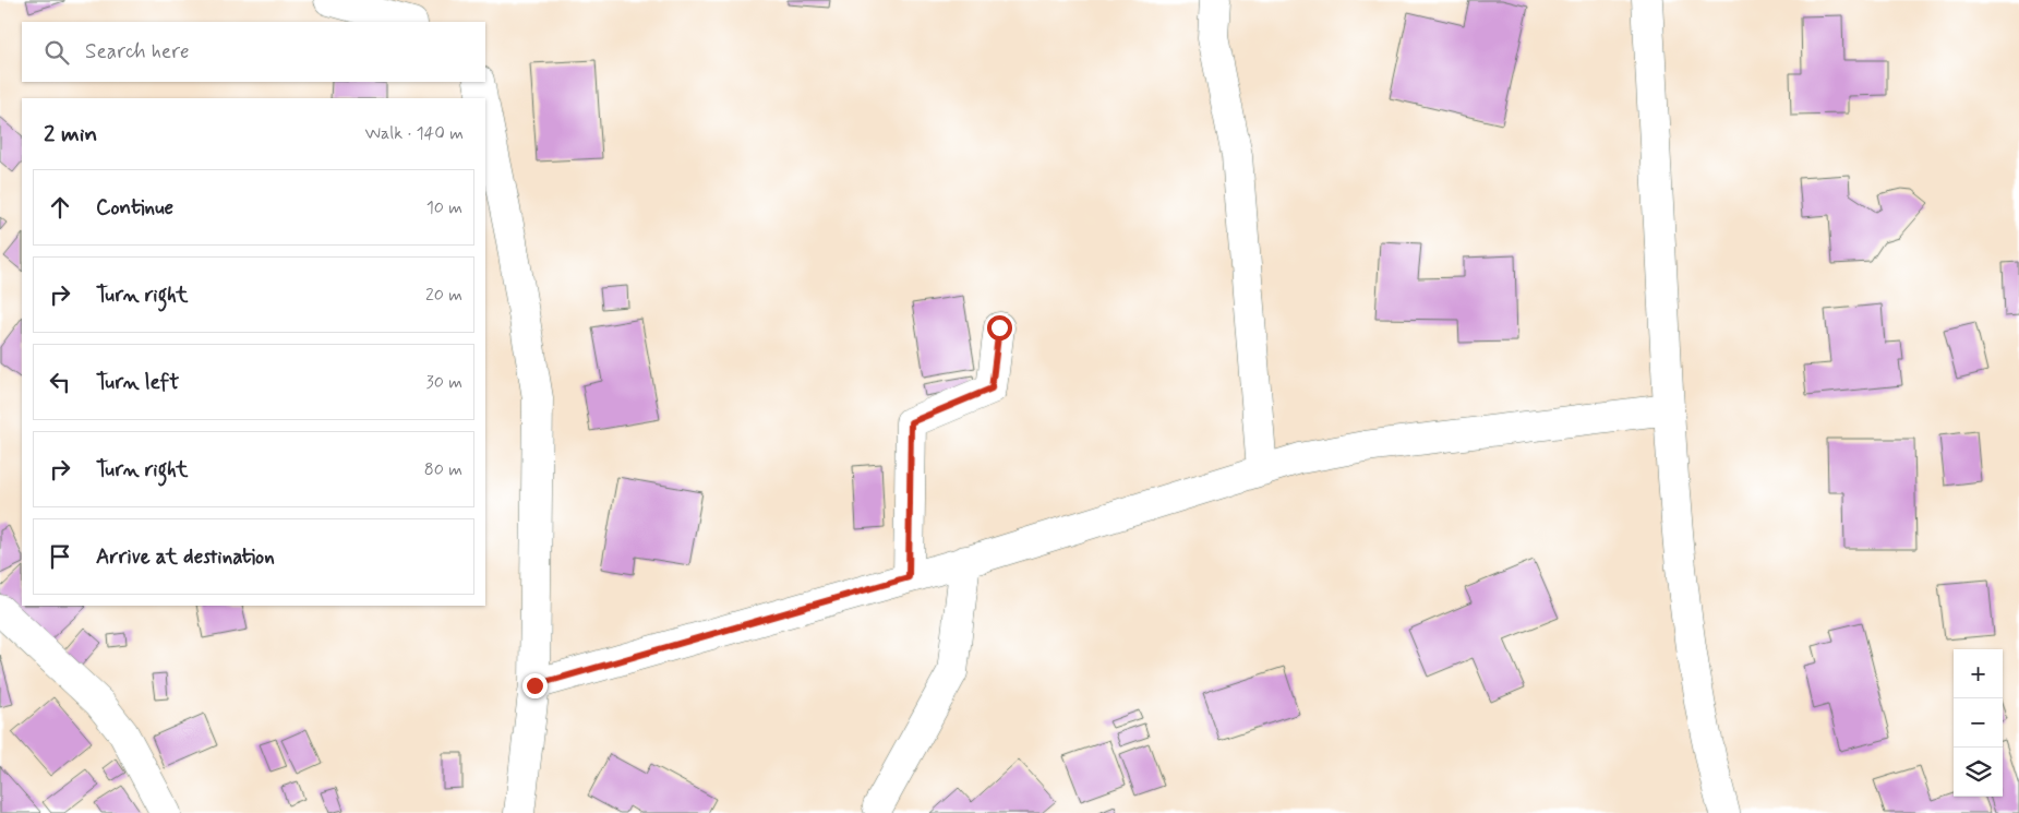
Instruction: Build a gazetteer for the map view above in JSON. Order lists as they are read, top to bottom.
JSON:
{
  "page": {
    "search": "Search here",
    "heading": ["2 min", "Walk · 140 m"],
    "list": [
      ["Continue", "10 m"],
      ["Turn right", "20 m"],
      ["Turn left", "30 m"],
      ["Turn right", "80 m"],
      "Arrive at destination"
    ],
    "map_buttons": ["+", "−"]
  }
}
